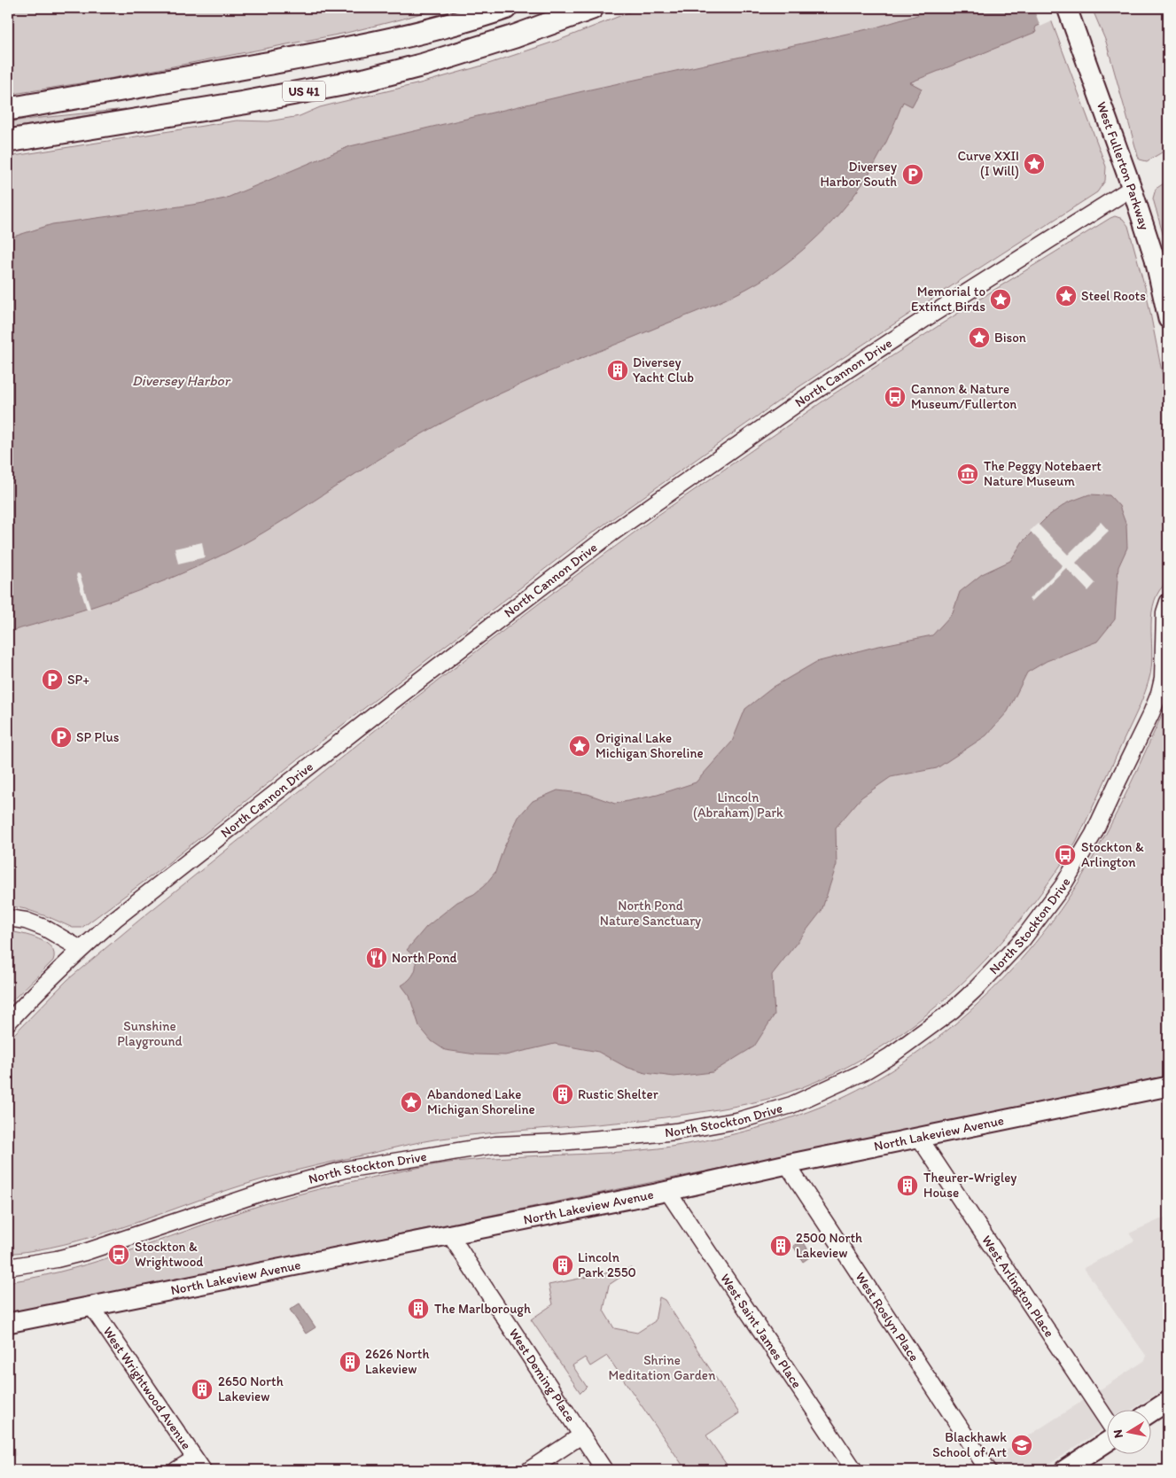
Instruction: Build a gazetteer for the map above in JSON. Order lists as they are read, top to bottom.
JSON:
{
  "streets": {
    "highway": ["US 41"],
    "main road": ["West Fullerton Parkway", "North Lakeview Avenue"],
    "street": [
      "North Cannon Drive",
      "North Stockton Drive",
      "West Arlington Place",
      "West Roslyn Place",
      "West Saint James Place",
      "West Deming Place",
      "West Wrightwood Avenue"
    ]
  },
  "crossings": [
    ["West Fullerton Parkway", "North Cannon Drive"],
    ["North Lakeview Avenue", "West Arlington Place"],
    ["North Lakeview Avenue", "West Roslyn Place"],
    ["North Lakeview Avenue", "West Saint James Place"],
    ["North Lakeview Avenue", "West Deming Place"],
    ["North Lakeview Avenue", "West Wrightwood Avenue"]
  ],
  "water": ["Diversey Harbor"],
  "parks": [
    "Lincoln (Abraham) Park",
    "North Pond Nature Sanctuary",
    "Sunshine Playground",
    "Shrine Meditation Garden"
  ],
  "places": {
    "place": [
      "Curve XXII (I Will)",
      "Steel Roots",
      "Memorial to Extinct Birds",
      "Bison",
      "Original Lake Michigan Shoreline",
      "Abandoned Lake Michigan Shoreline"
    ],
    "parking": ["Diversey Harbor South", "SP+", "SP Plus"],
    "building": [
      "Diversey Yacht Club",
      "Rustic Shelter",
      "Theurer-Wrigley House",
      "2500 North Lakeview",
      "Lincoln Park 2550",
      "The Marlborough",
      "2626 North Lakeview",
      "2650 North Lakeview"
    ],
    "bus stop": ["Cannon & Nature Museum/Fullerton", "Stockton & Arlington", "Stockton & Wrightwood"],
    "museum": ["The Peggy Notebaert Nature Museum"],
    "restaurant": ["North Pond"],
    "school or university": ["Blackhawk School of Art"]
  },
  "north": "left"
}
